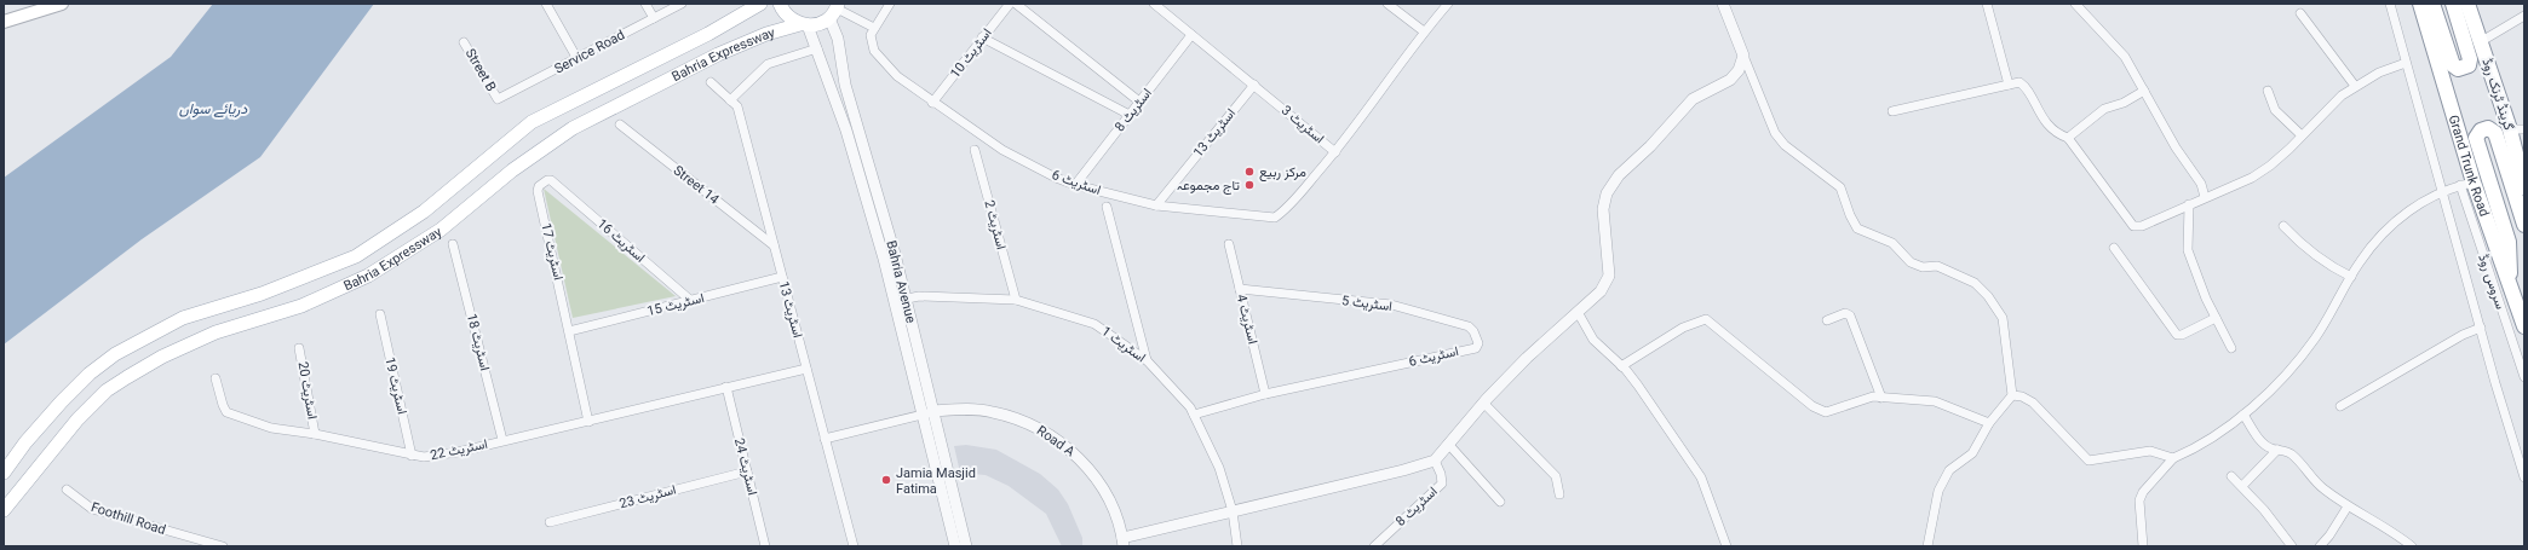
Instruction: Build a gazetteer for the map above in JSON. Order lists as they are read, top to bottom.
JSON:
{
  "streets": {
    "highway": ["گرینڈ ٹرنک روڈ", "Grand Trunk Road"],
    "main road": ["Bahria Expressway"],
    "street": [
      "Service Road",
      "اسٹریٹ 10",
      "Street B",
      "اسٹریٹ 8",
      "اسٹریٹ 3",
      "اسٹریٹ 13",
      "اسٹریٹ 6",
      "Street 14",
      "اسٹریٹ 2",
      "اسٹریٹ 16",
      "اسٹریٹ 17",
      "Bahria Avenue",
      "سروس روڈ",
      "اسٹریٹ 5",
      "اسٹریٹ 15",
      "اسٹریٹ 4",
      "اسٹریٹ 18",
      "اسٹریٹ 1",
      "اسٹریٹ 19",
      "اسٹریٹ 20",
      "Road A",
      "اسٹریٹ 22",
      "اسٹریٹ 24",
      "اسٹریٹ 23",
      "Foothill Road"
    ]
  },
  "crossings": [
    ["Service Road", "Street B"],
    ["اسٹریٹ 10", "اسٹریٹ 6"],
    ["Bahria Expressway", "Bahria Avenue"],
    ["اسٹریٹ 8", "اسٹریٹ 3"],
    ["اسٹریٹ 8", "اسٹریٹ 6"],
    ["اسٹریٹ 3", "اسٹریٹ 13"],
    ["اسٹریٹ 3", "اسٹریٹ 6"],
    ["اسٹریٹ 13", "اسٹریٹ 6"],
    ["اسٹریٹ 13", "Street 14"],
    ["اسٹریٹ 13", "اسٹریٹ 15"],
    ["اسٹریٹ 13", "اسٹریٹ 22"],
    ["Grand Trunk Road", "سروس روڈ"],
    ["اسٹریٹ 6", "اسٹریٹ 5"],
    ["اسٹریٹ 6", "اسٹریٹ 4"],
    ["اسٹریٹ 6", "اسٹریٹ 1"],
    ["اسٹریٹ 2", "اسٹریٹ 1"],
    ["اسٹریٹ 16", "اسٹریٹ 17"],
    ["اسٹریٹ 16", "اسٹریٹ 15"],
    ["اسٹریٹ 17", "اسٹریٹ 15"],
    ["Bahria Avenue", "اسٹریٹ 1"],
    ["Bahria Avenue", "Road A"],
    ["اسٹریٹ 5", "اسٹریٹ 4"],
    ["اسٹریٹ 18", "اسٹریٹ 22"],
    ["اسٹریٹ 19", "اسٹریٹ 22"],
    ["اسٹریٹ 20", "اسٹریٹ 22"],
    ["اسٹریٹ 22", "اسٹریٹ 24"],
    ["اسٹریٹ 24", "اسٹریٹ 23"]
  ],
  "water": ["دریائے سواں"],
  "places": ["مرکز ربیع", "تاج مجموعہ", "Jamia Masjid Fatima"]
}
